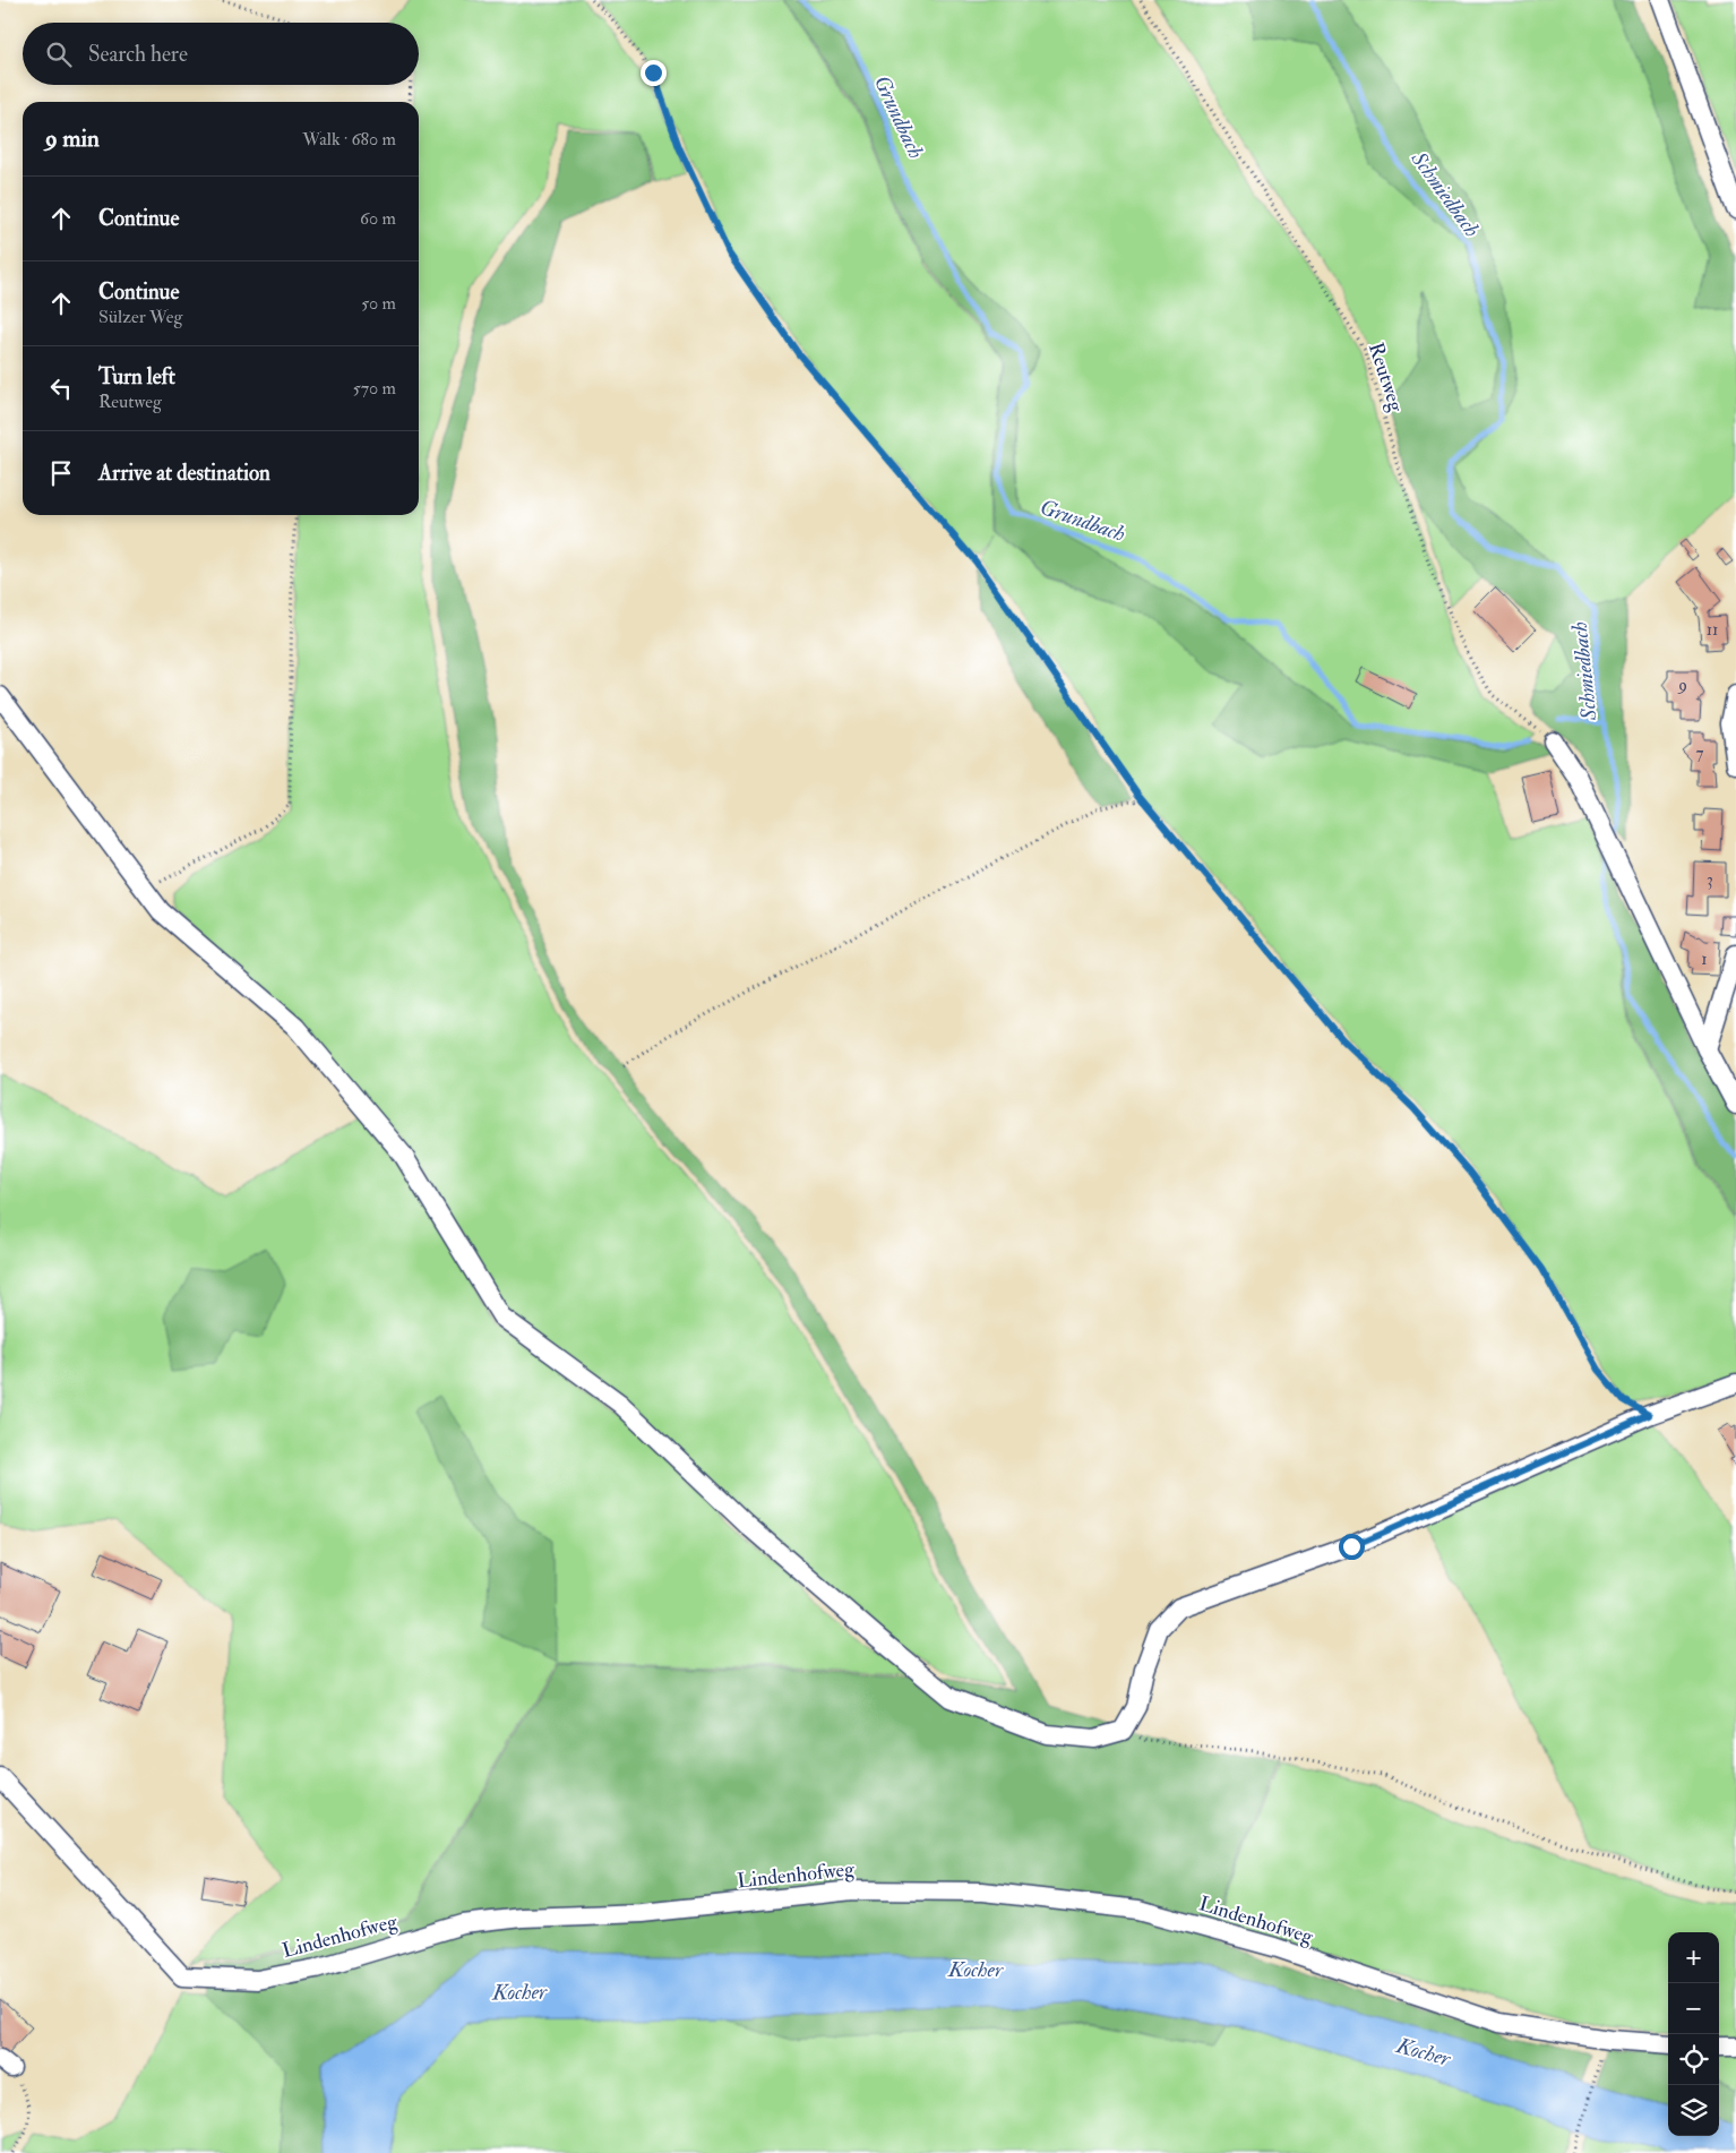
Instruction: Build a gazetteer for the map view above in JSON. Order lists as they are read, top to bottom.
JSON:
{
  "streets": {
    "street": ["Lindenhofweg"],
    "path": ["Reutweg"]
  },
  "water": ["Grundbach", "Schmiedbach", "Kocher"],
  "house_numbers": [
    "11",
    "9",
    "7",
    "3",
    "1"
  ],
  "page": {
    "search": "Search here",
    "heading": ["9 min", "Walk · 680 m"],
    "list": [
      ["Continue", "60 m"],
      ["Continue", "Sülzer Weg", "50 m"],
      ["Turn left", "Reutweg", "570 m"],
      "Arrive at destination"
    ],
    "map_buttons": ["+", "−"]
  }
}
